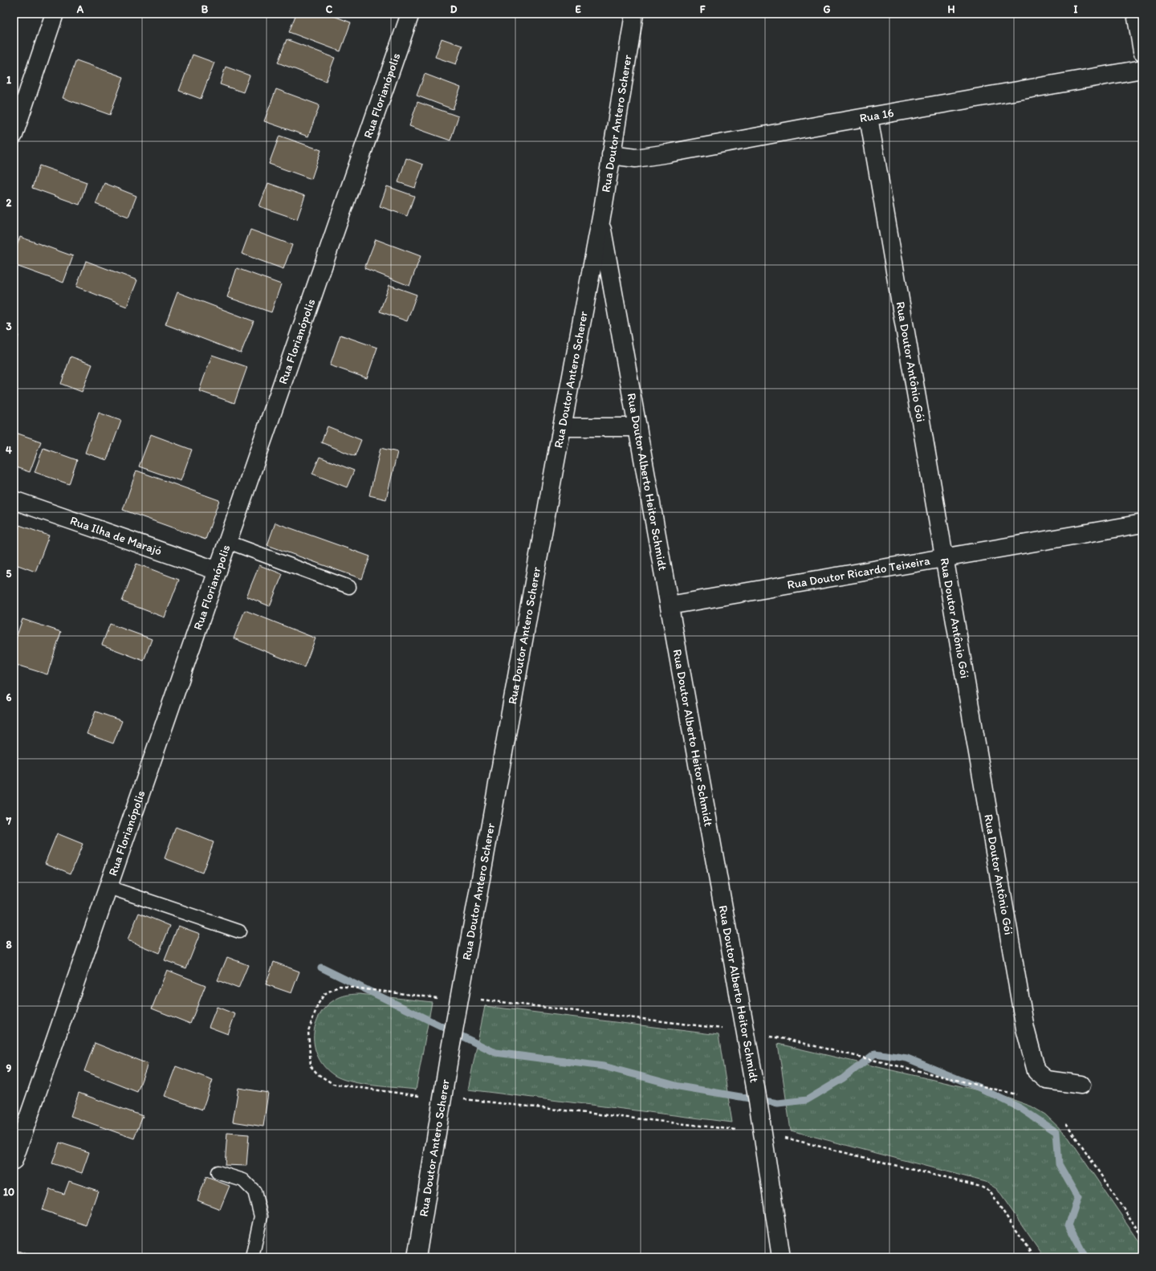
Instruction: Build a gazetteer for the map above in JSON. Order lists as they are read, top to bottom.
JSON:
{
  "streets": {
    "street": [
      "Rua Florianópolis",
      "Rua 16",
      "Rua Doutor Antero Scherer",
      "Rua Doutor Antônio Gói",
      "Rua Doutor Alberto Heitor Schmidt",
      "Rua Ilha de Marajó",
      "Rua Doutor Ricardo Teixeira"
    ]
  },
  "crossings": [
    ["Rua Florianópolis", "Rua Ilha de Marajó"],
    ["Rua 16", "Rua Doutor Antero Scherer"],
    ["Rua 16", "Rua Doutor Antônio Gói"],
    ["Rua Doutor Antero Scherer", "Rua Doutor Alberto Heitor Schmidt"],
    ["Rua Doutor Antônio Gói", "Rua Doutor Ricardo Teixeira"],
    ["Rua Doutor Alberto Heitor Schmidt", "Rua Doutor Ricardo Teixeira"]
  ],
  "grid": {
    "columns": [
      "A",
      "B",
      "C",
      "D",
      "E",
      "F",
      "G",
      "H",
      "I"
    ],
    "rows": [
      "1",
      "2",
      "3",
      "4",
      "5",
      "6",
      "7",
      "8",
      "9",
      "10"
    ]
  }
}
